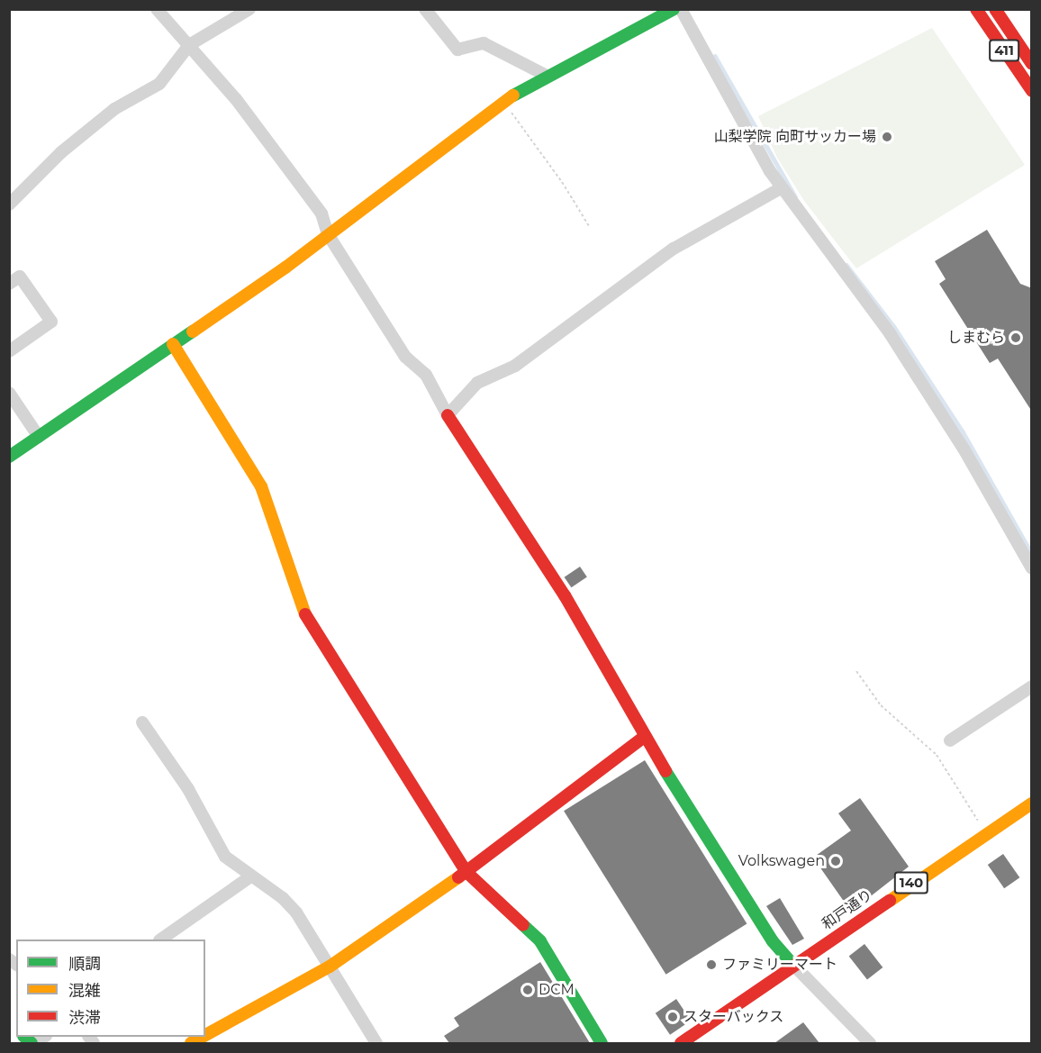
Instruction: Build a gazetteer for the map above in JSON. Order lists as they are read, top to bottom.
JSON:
{
  "streets": {
    "main road": ["411", "140", "和戸通り"]
  },
  "places": [
    "山梨学院 向町サッカー場",
    "しまむら",
    "Volkswagen",
    "ファミリーマート",
    "DCM",
    "スターバックス"
  ],
  "legend": ["順調", "混雑", "渋滞"]
}
